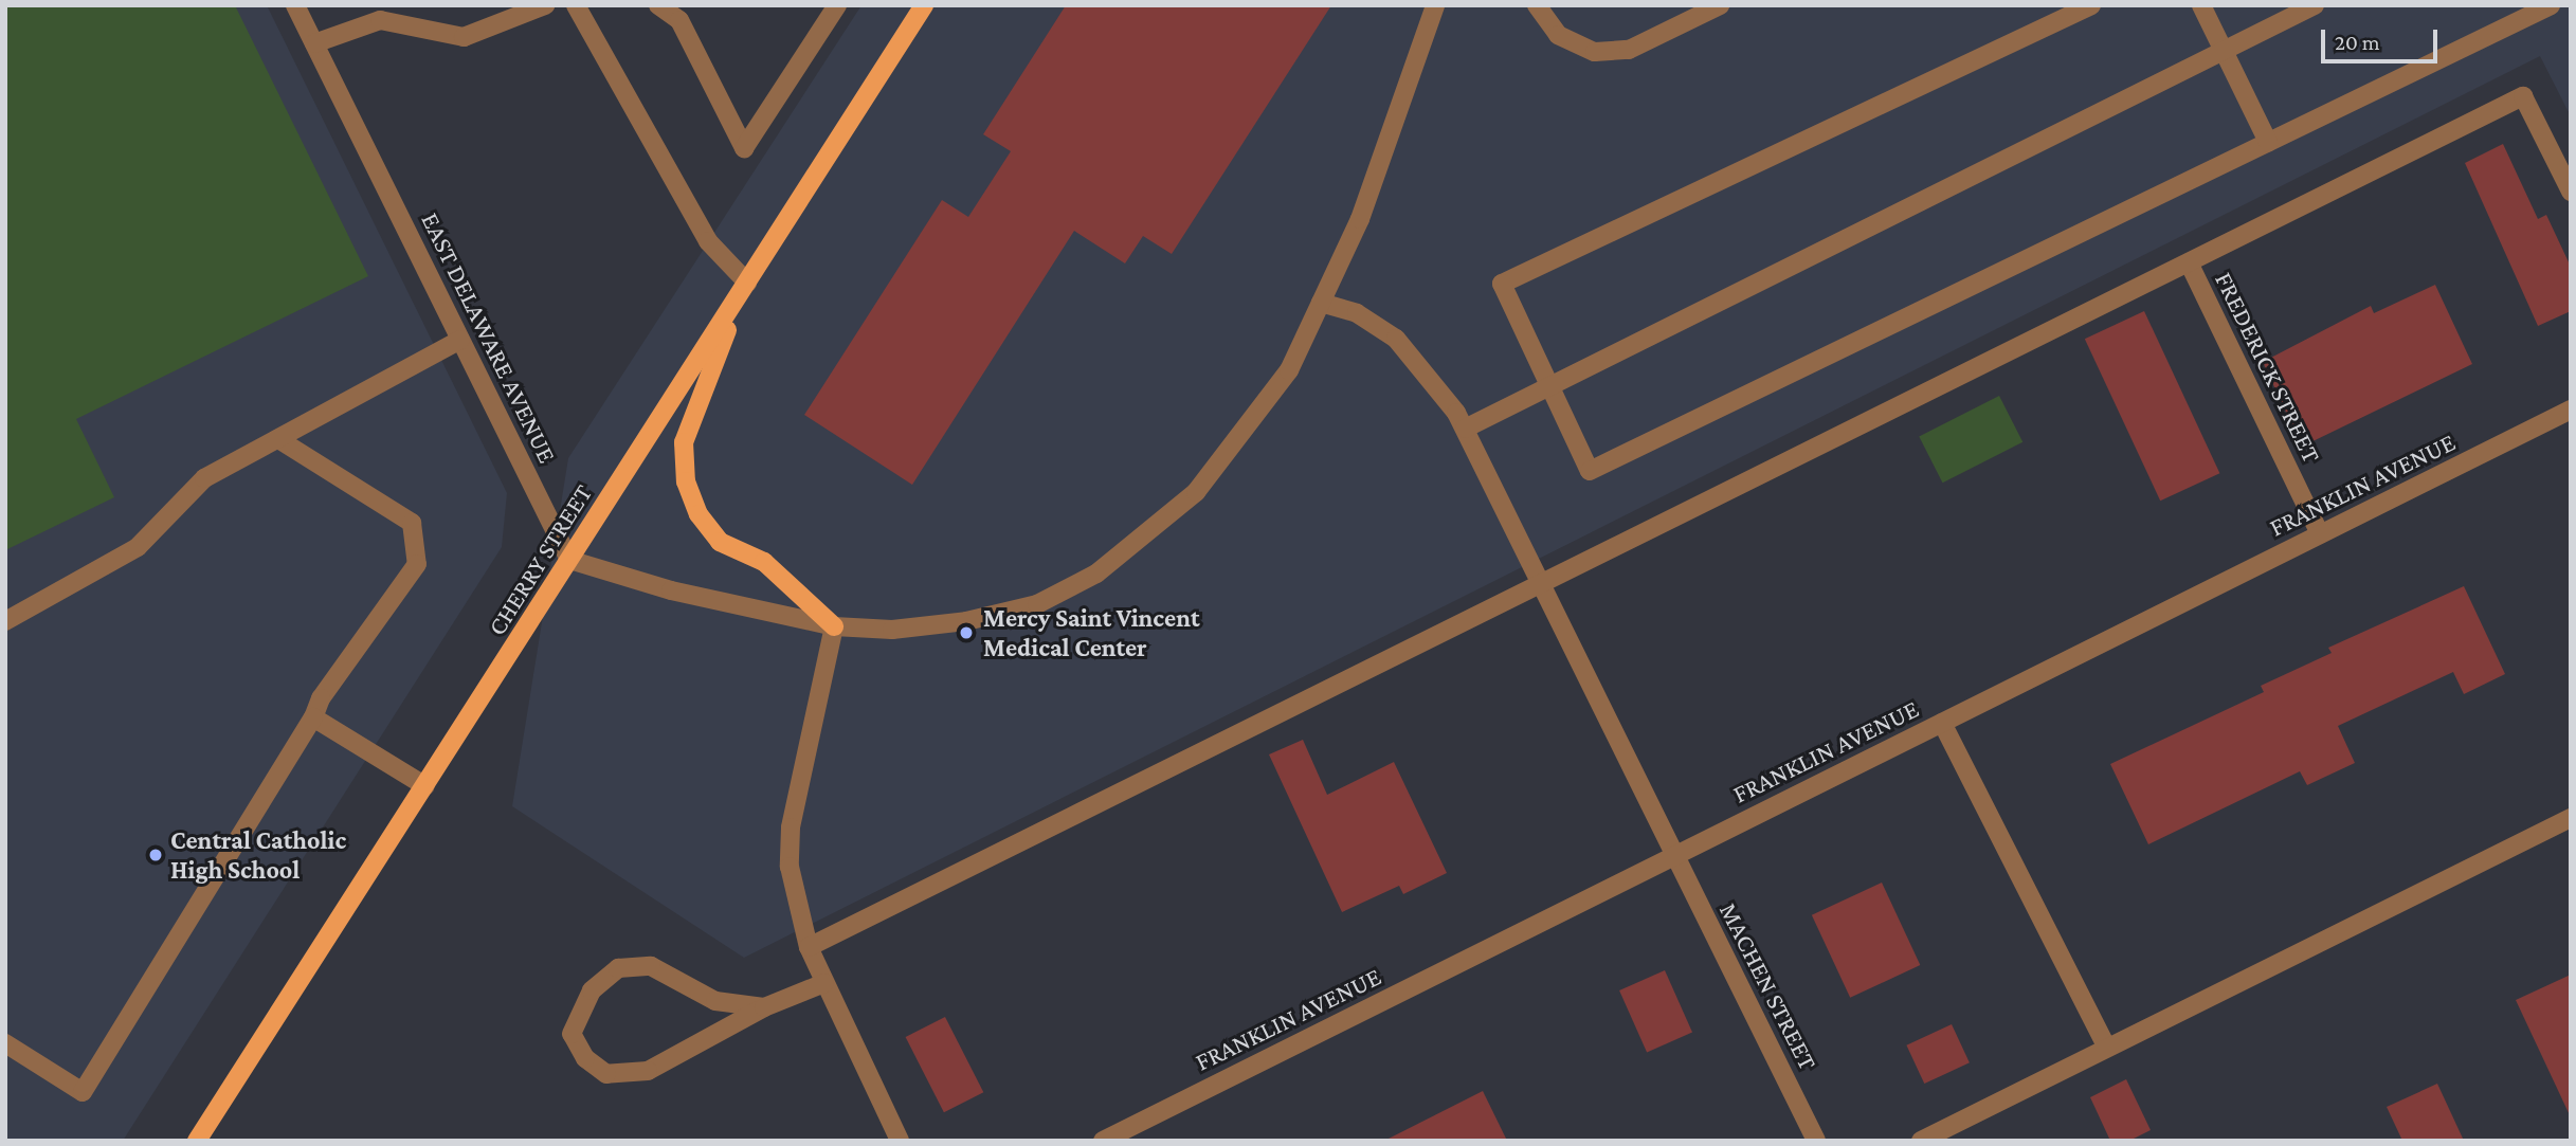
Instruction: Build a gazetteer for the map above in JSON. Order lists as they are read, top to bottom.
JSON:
{
  "streets": {
    "main road": ["CHERRY STREET"],
    "street": [
      "EAST DELAWARE AVENUE",
      "FREDERICK STREET",
      "FRANKLIN AVENUE",
      "MACHEN STREET"
    ]
  },
  "crossings": [
    ["EAST DELAWARE AVENUE", "CHERRY STREET"],
    ["FREDERICK STREET", "FRANKLIN AVENUE"],
    ["FRANKLIN AVENUE", "MACHEN STREET"]
  ],
  "places": ["Mercy Saint Vincent Medical Center", "Central Catholic High School"],
  "scale_bar": "20 m"
}
